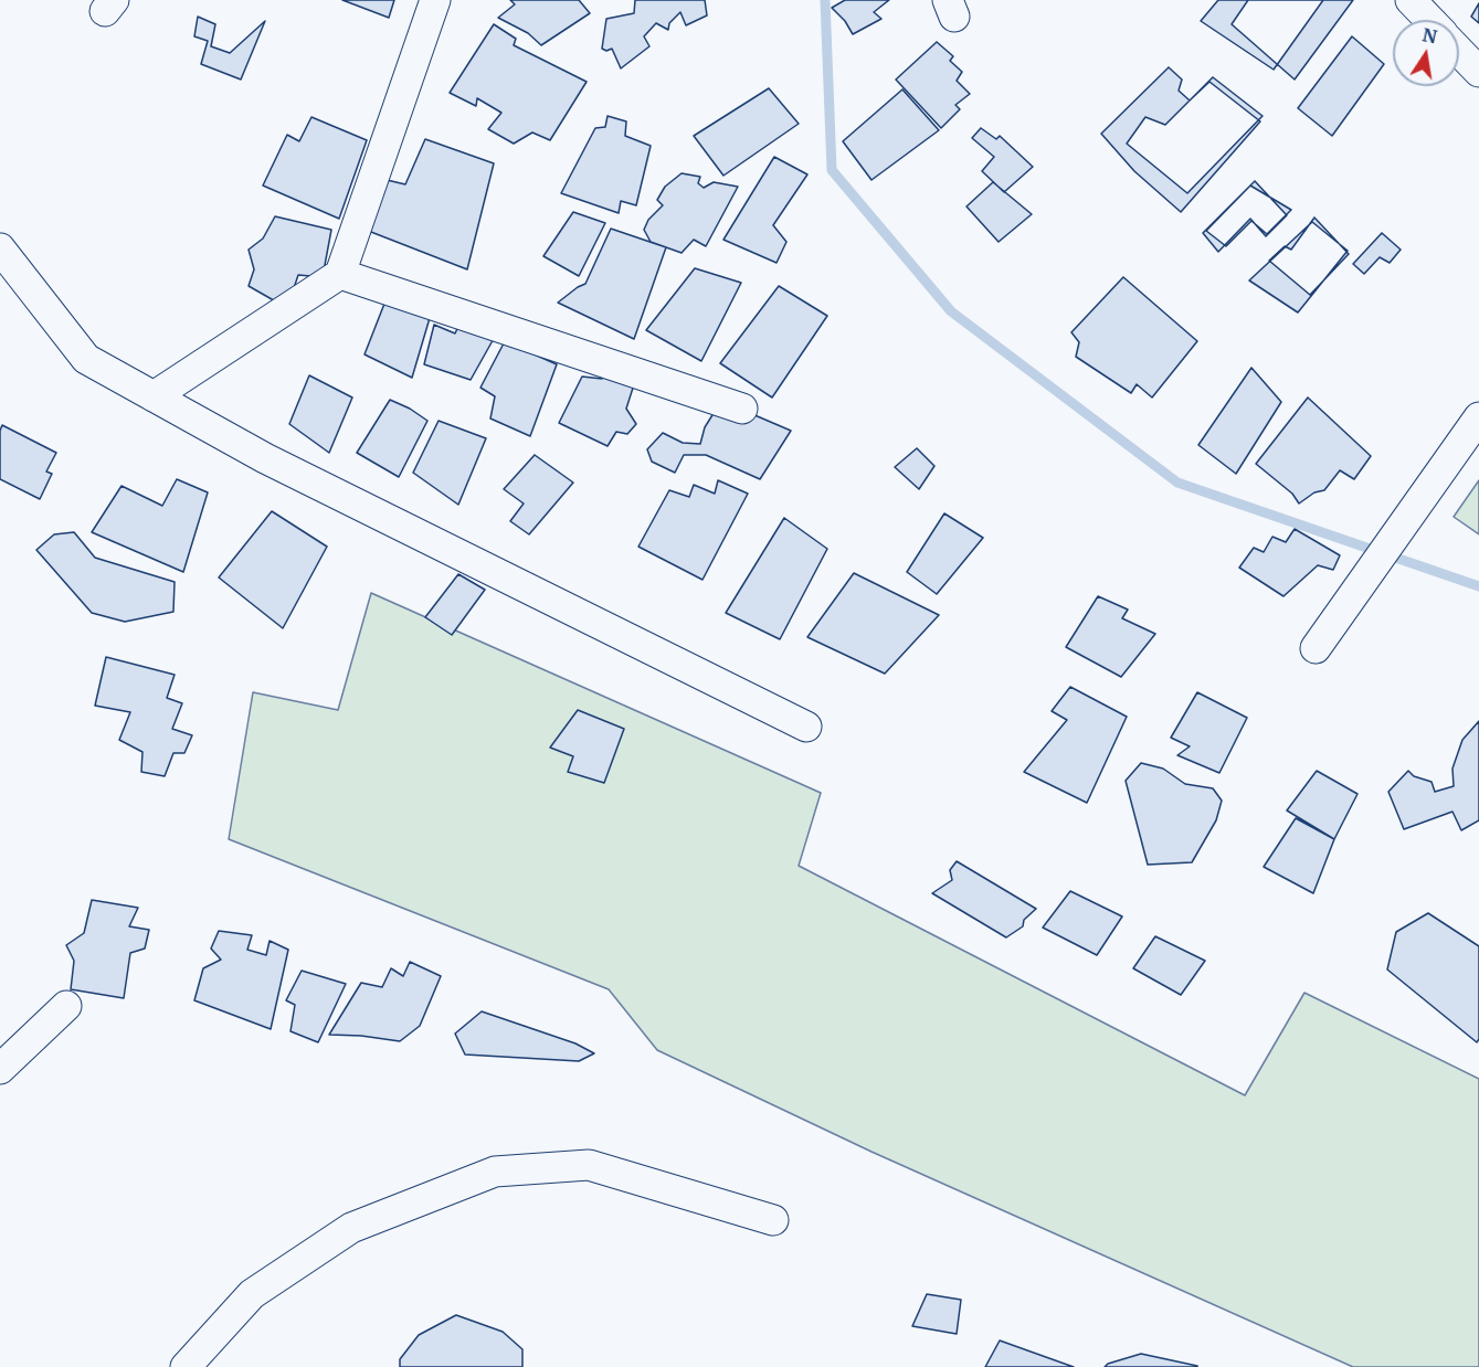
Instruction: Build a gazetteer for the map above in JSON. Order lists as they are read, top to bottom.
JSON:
{
  "north": "top"
}
